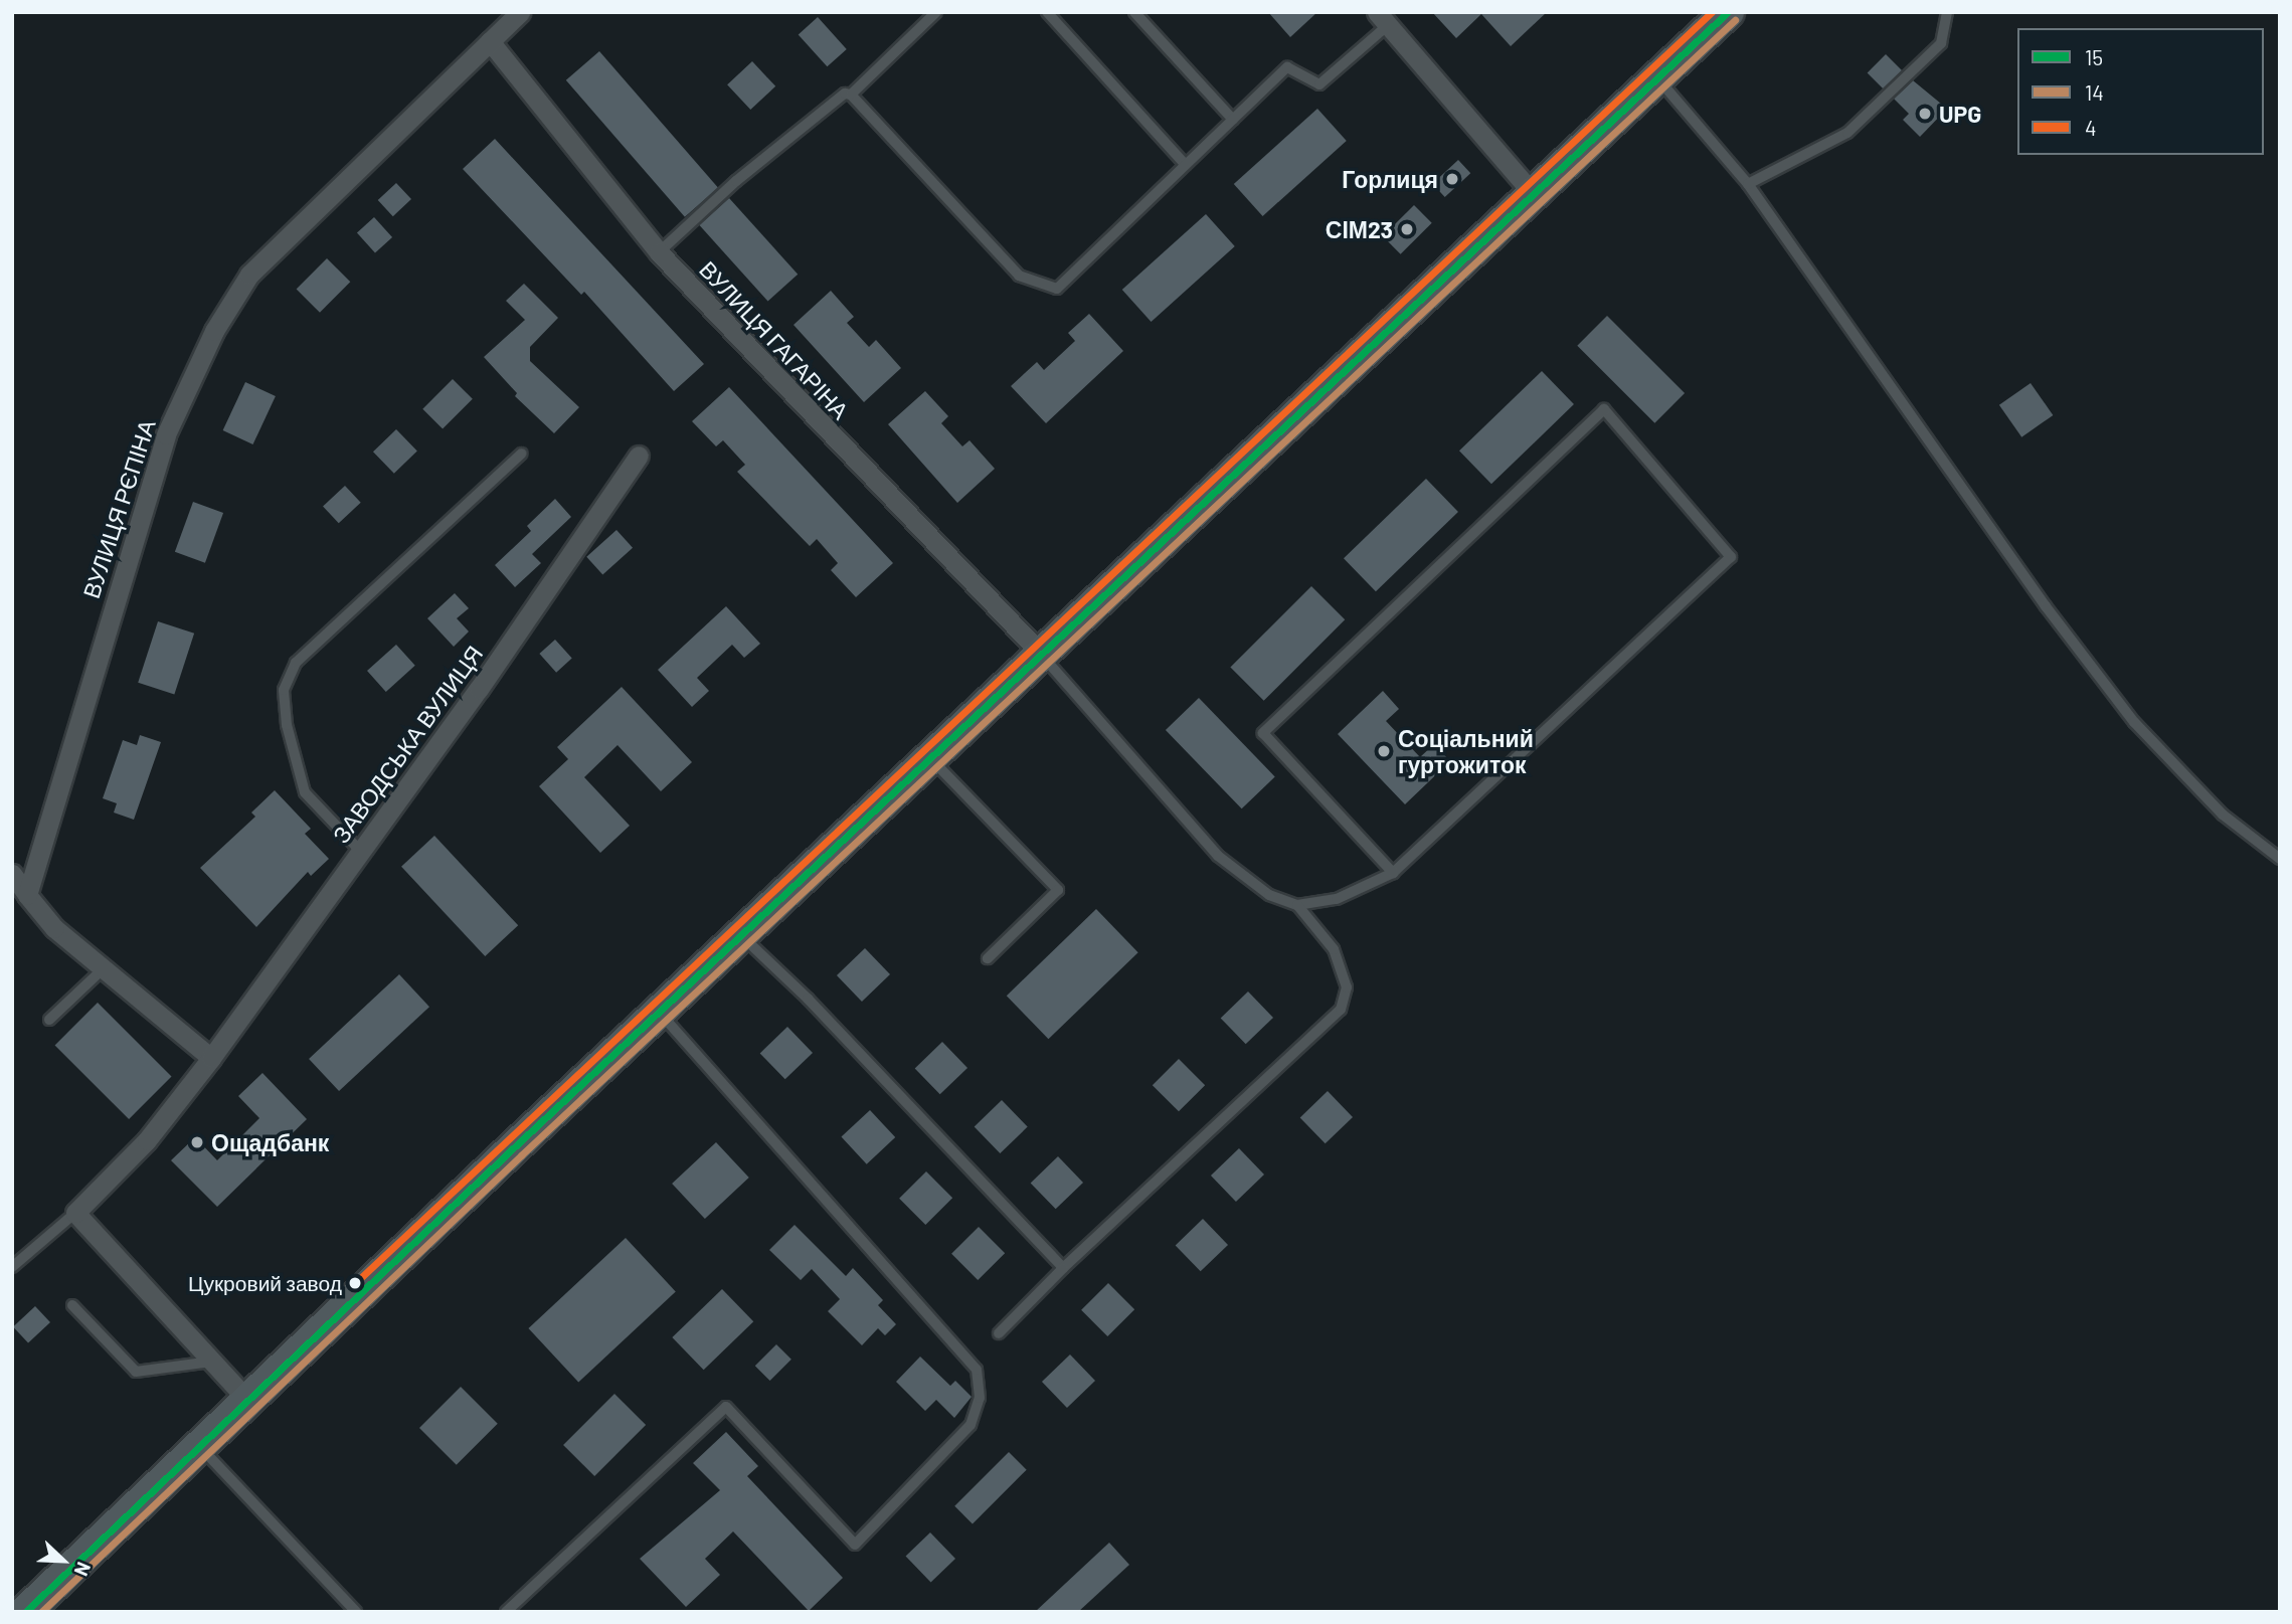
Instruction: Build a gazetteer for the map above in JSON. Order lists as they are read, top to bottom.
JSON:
{
  "streets": {
    "street": ["ВУЛИЦЯ ГАГАРІНА", "ВУЛИЦЯ РЄПІНА", "ЗАВОДСЬКА ВУЛИЦЯ"]
  },
  "crossings": [
    ["ВУЛИЦЯ ГАГАРІНА", "ВУЛИЦЯ РЄПІНА"]
  ],
  "places": [
    "UPG",
    "Горлиця",
    "СІМ23",
    "Соціальний гуртожиток",
    "Ощадбанк",
    "Цукровий завод"
  ],
  "lines": ["transit line 15", "transit line 4", "transit line 14"],
  "legend": ["15", "14", "4"],
  "north": "bottom right"
}
